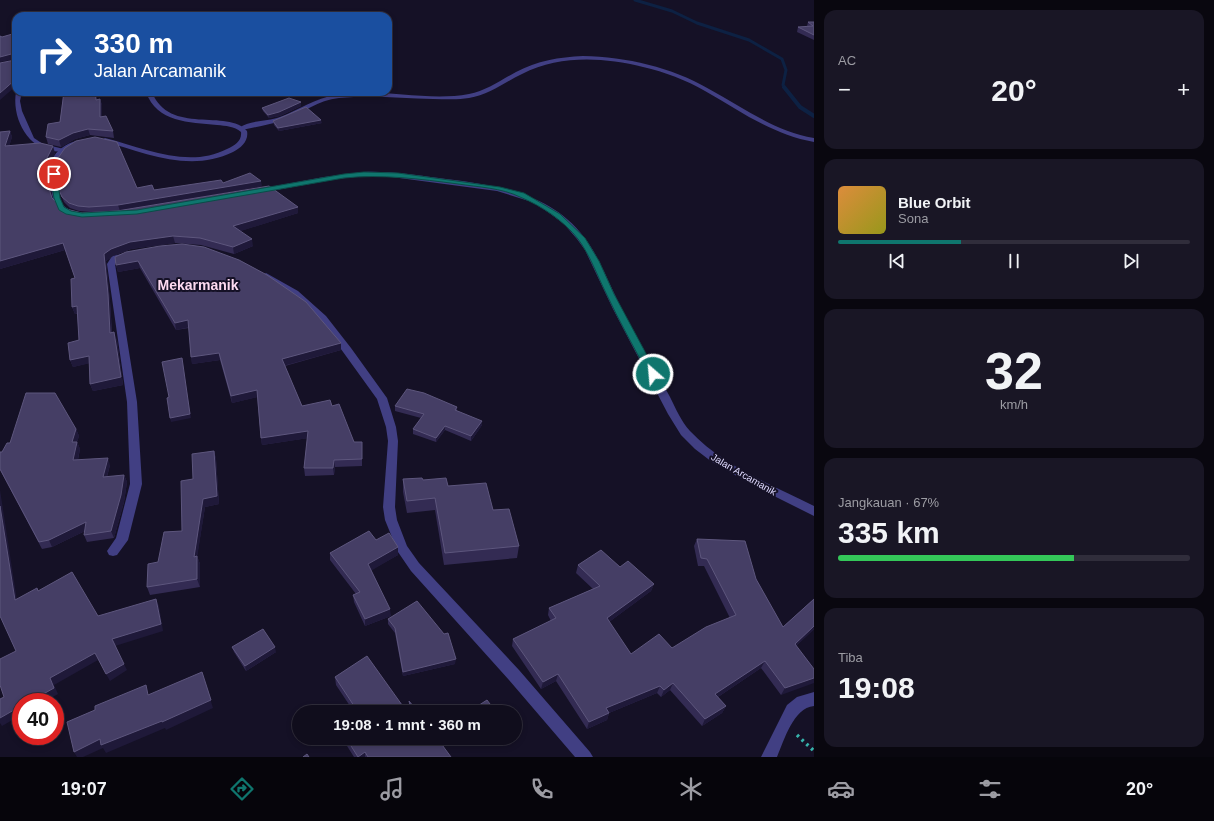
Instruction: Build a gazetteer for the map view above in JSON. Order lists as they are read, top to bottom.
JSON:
{
  "streets": {
    "street": ["Jalan Arcamanik"]
  },
  "districts": ["Mekarmanik"],
  "page": {
    "tile": [
      "AC",
      ["32", "km/h"],
      ["Jangkauan · 67%", "335 km"],
      ["Tiba", "19:08"]
    ],
    "turn": ["330 m", "Jalan Arcamanik"],
    "heat": ["−", "20°", "+"],
    "song": ["Blue Orbit", "Sona"],
    "limit": "40",
    "trip": "19:08 · 1 mnt · 360 m",
    "tabs": ["19:07", "20°"]
  }
}
